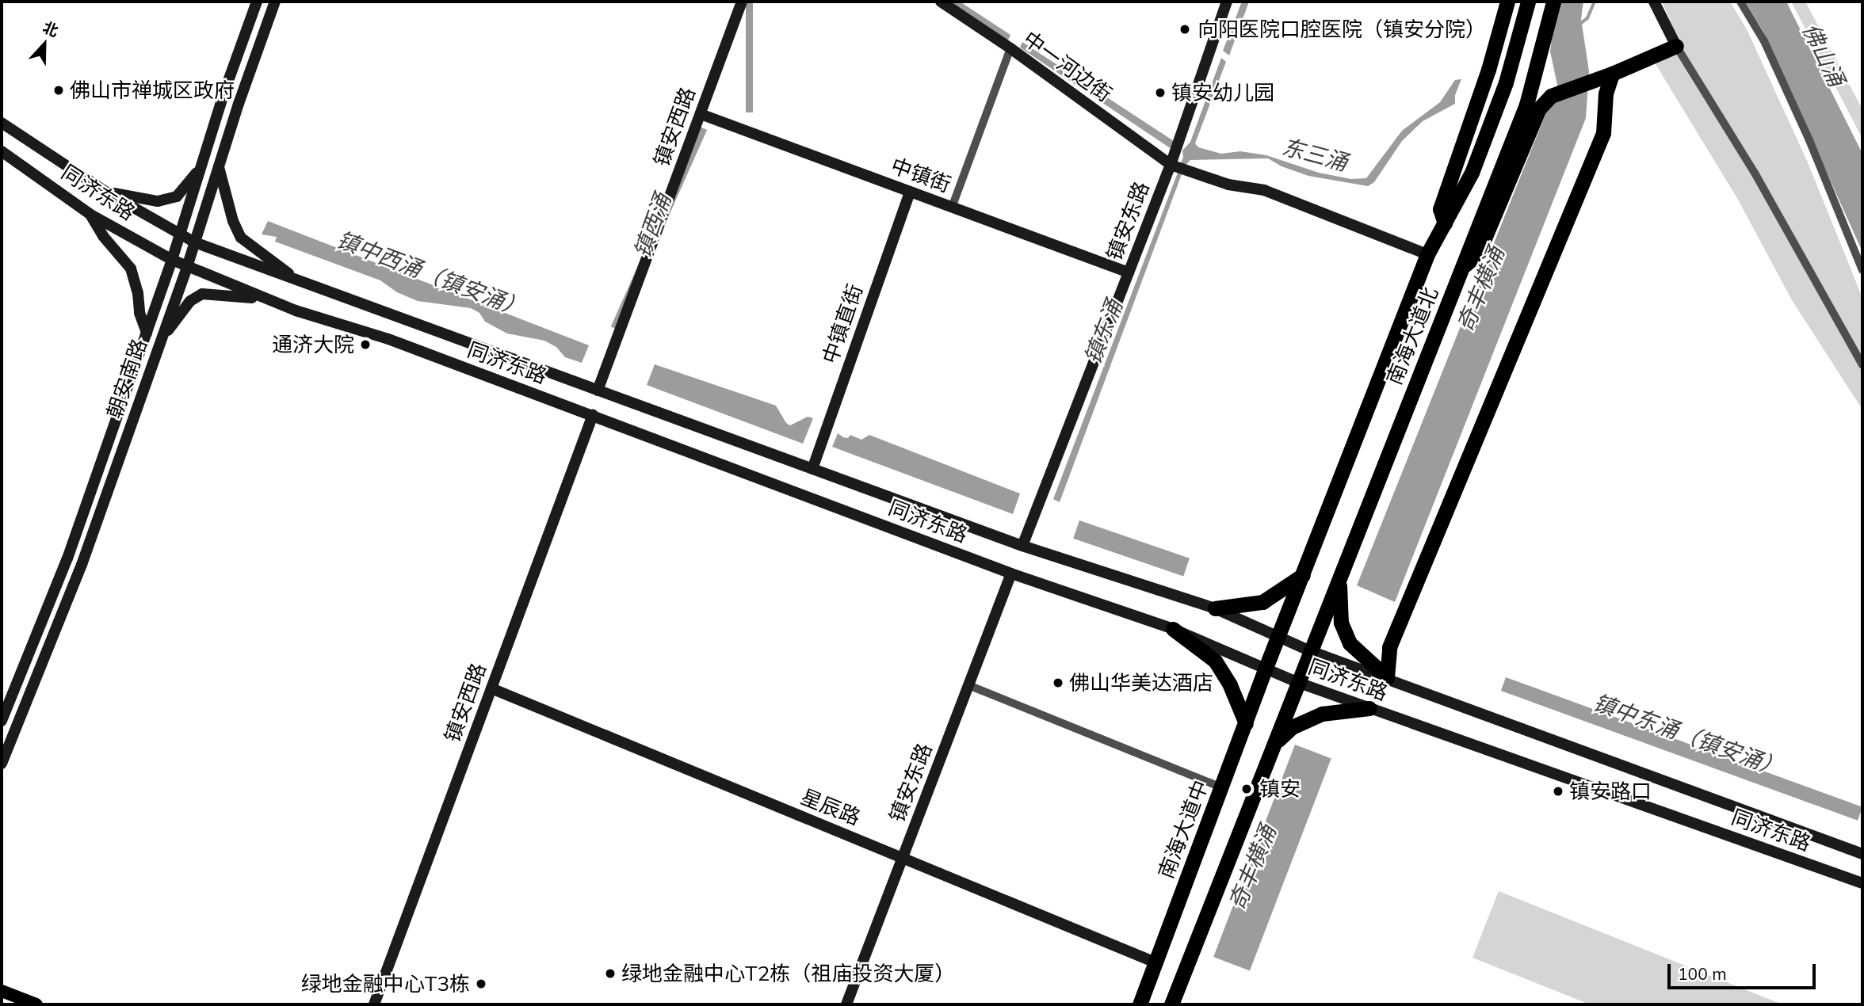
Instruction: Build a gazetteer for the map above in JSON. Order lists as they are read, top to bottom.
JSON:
{
  "streets": {
    "highway": ["南海大道北", "南海大道中"],
    "main road": [
      "中一河边街",
      "镇安西路",
      "中镇街",
      "同济东路",
      "镇安东路",
      "中镇直街",
      "朝安南路",
      "星辰路"
    ]
  },
  "crossings": [
    ["中一河边街", "镇安东路"],
    ["中一河边街", "南海大道北"],
    ["镇安西路", "中镇街"],
    ["镇安西路", "同济东路"],
    ["镇安西路", "星辰路"],
    ["中镇街", "镇安东路"],
    ["中镇街", "中镇直街"],
    ["同济东路", "镇安东路"],
    ["同济东路", "中镇直街"],
    ["同济东路", "南海大道北"],
    ["同济东路", "朝安南路"],
    ["同济东路", "南海大道中"],
    ["镇安东路", "星辰路"],
    ["南海大道北", "南海大道中"],
    ["星辰路", "南海大道中"]
  ],
  "water": [
    "佛山涌",
    "东三涌",
    "镇西涌",
    "镇中西涌（镇安涌）",
    "奇丰横涌",
    "镇东涌",
    "镇中东涌（镇安涌）"
  ],
  "places": [
    "向阳医院口腔医院（镇安分院）",
    "佛山市禅城区政府",
    "镇安幼儿园",
    "通济大院",
    "佛山华美达酒店",
    "镇安",
    "镇安路口",
    "绿地金融中心T2栋（祖庙投资大厦）",
    "绿地金融中心T3栋"
  ],
  "scale_bar": "100 m",
  "north": "top"
}
